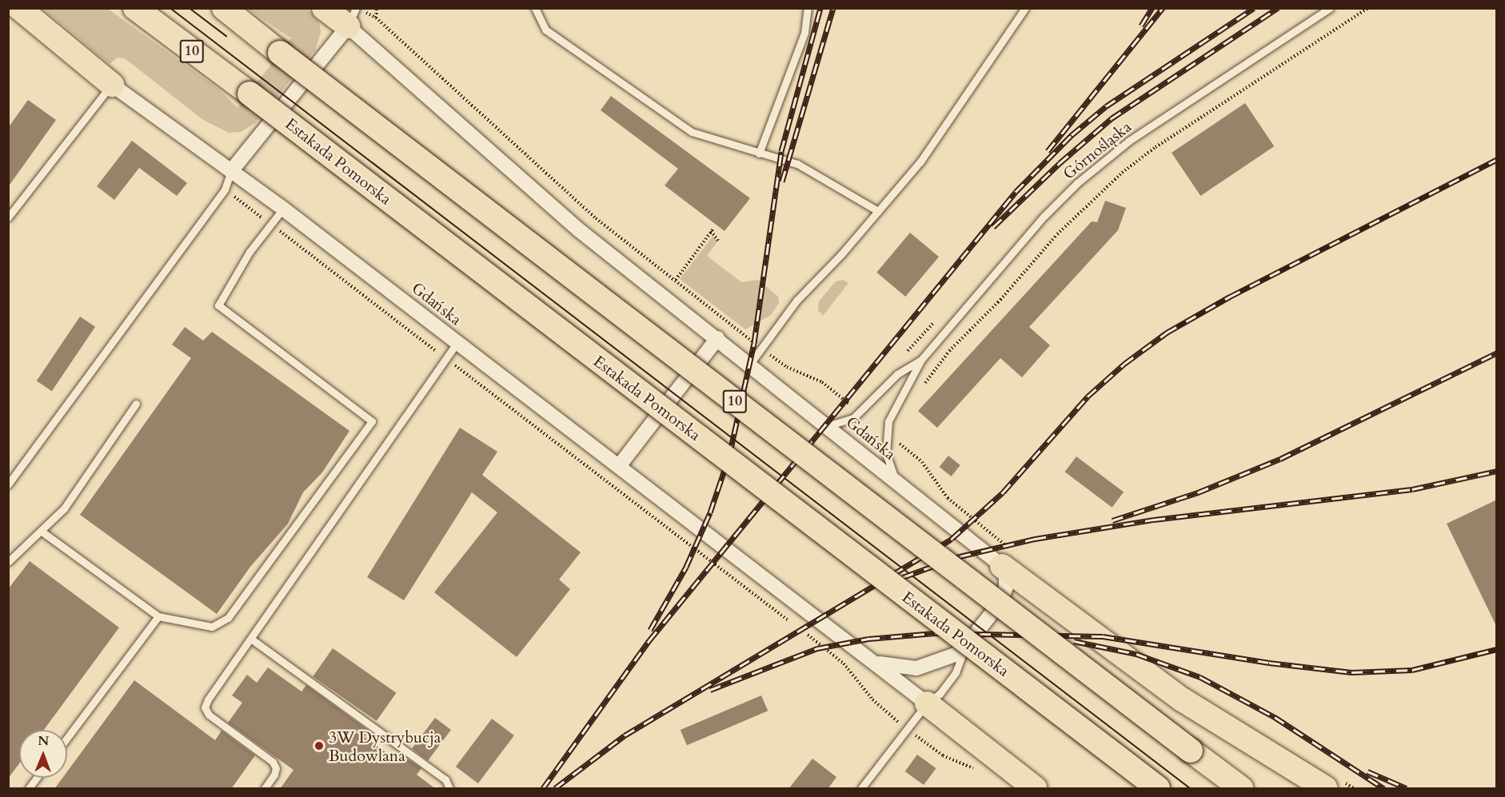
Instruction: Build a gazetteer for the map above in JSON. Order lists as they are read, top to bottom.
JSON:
{
  "streets": {
    "main road": ["10", "Estakada Pomorska"],
    "street": ["Gdańska"],
    "lane": ["Górnośląska"]
  },
  "crossings": [
    ["Górnośląska", "Gdańska"]
  ],
  "places": ["3W Dystrybucja Budowlana"],
  "north": "top"
}
